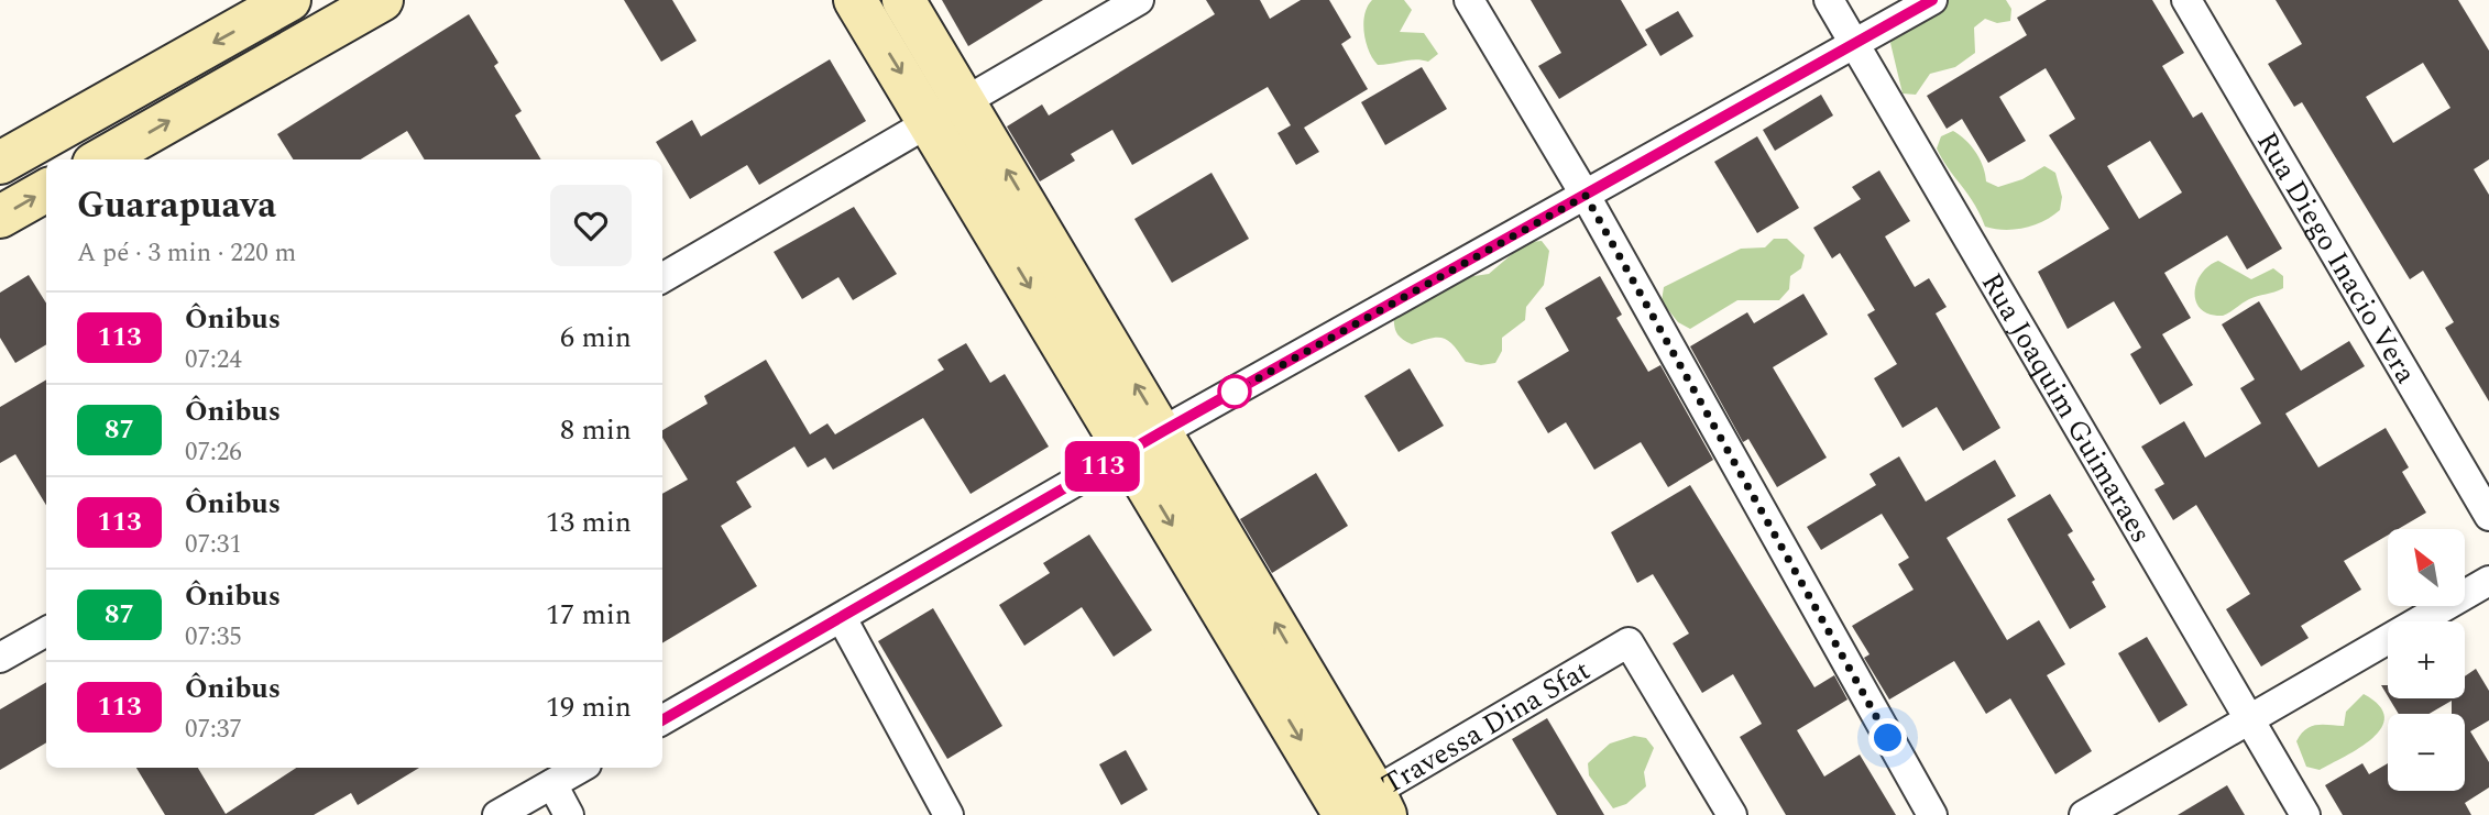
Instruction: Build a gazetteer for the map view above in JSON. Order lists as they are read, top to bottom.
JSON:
{
  "streets": {
    "street": ["Rua Diego Inacio Vera", "Rua Joaquim Guimaraes", "Travessa Dina Sfat"]
  },
  "lines": ["bus line 113"],
  "north": "top left",
  "page": {
    "on_map": "113",
    "heading": ["Guarapuava", "A pé · 3 min · 220 m"],
    "list": [
      {
        "mark": "113",
        "name": "Ônibus",
        "note": "07:24",
        "value": "6 min"
      },
      {
        "mark": "87",
        "name": "Ônibus",
        "note": "07:26",
        "value": "8 min"
      },
      {
        "mark": "113",
        "name": "Ônibus",
        "note": "07:31",
        "value": "13 min"
      },
      {
        "mark": "87",
        "name": "Ônibus",
        "note": "07:35",
        "value": "17 min"
      },
      {
        "mark": "113",
        "name": "Ônibus",
        "note": "07:37",
        "value": "19 min"
      }
    ],
    "map_buttons": ["+", "−"]
  }
}
